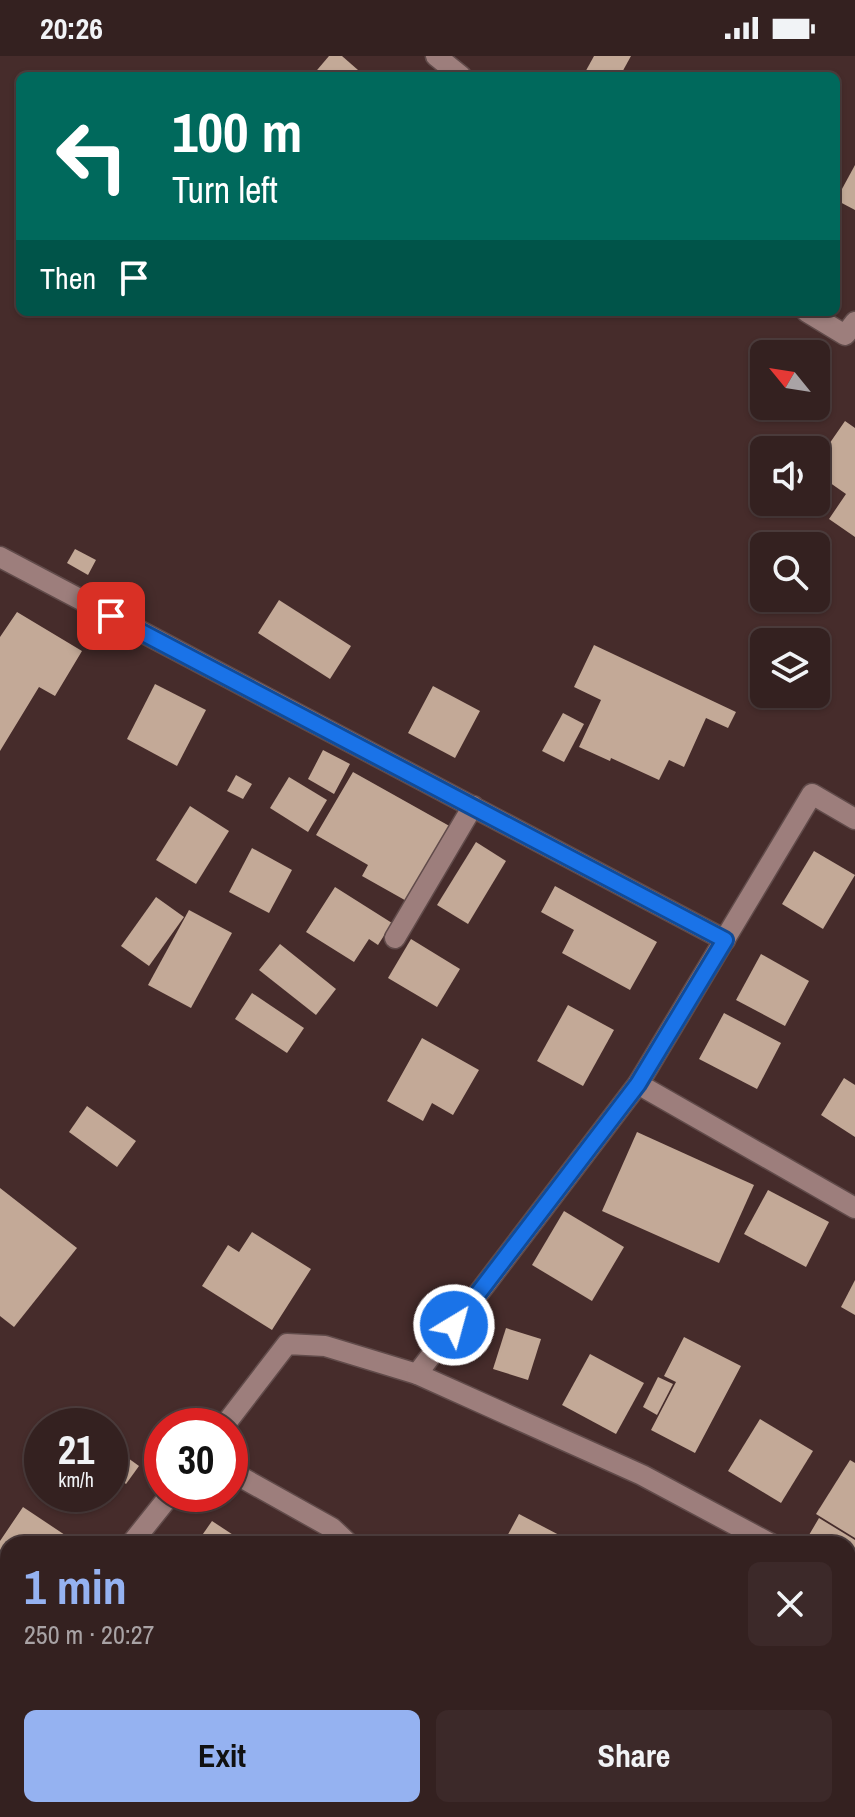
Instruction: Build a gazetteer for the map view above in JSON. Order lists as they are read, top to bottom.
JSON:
{
  "north": "top left",
  "page": {
    "status": "20:26",
    "turn": ["100 m", "Turn left"],
    "then": "Then",
    "speed": "21 km/h",
    "limit": "30",
    "heading": ["1 min", "250 m · 20:27"],
    "buttons": ["Exit", "Share"]
  }
}
